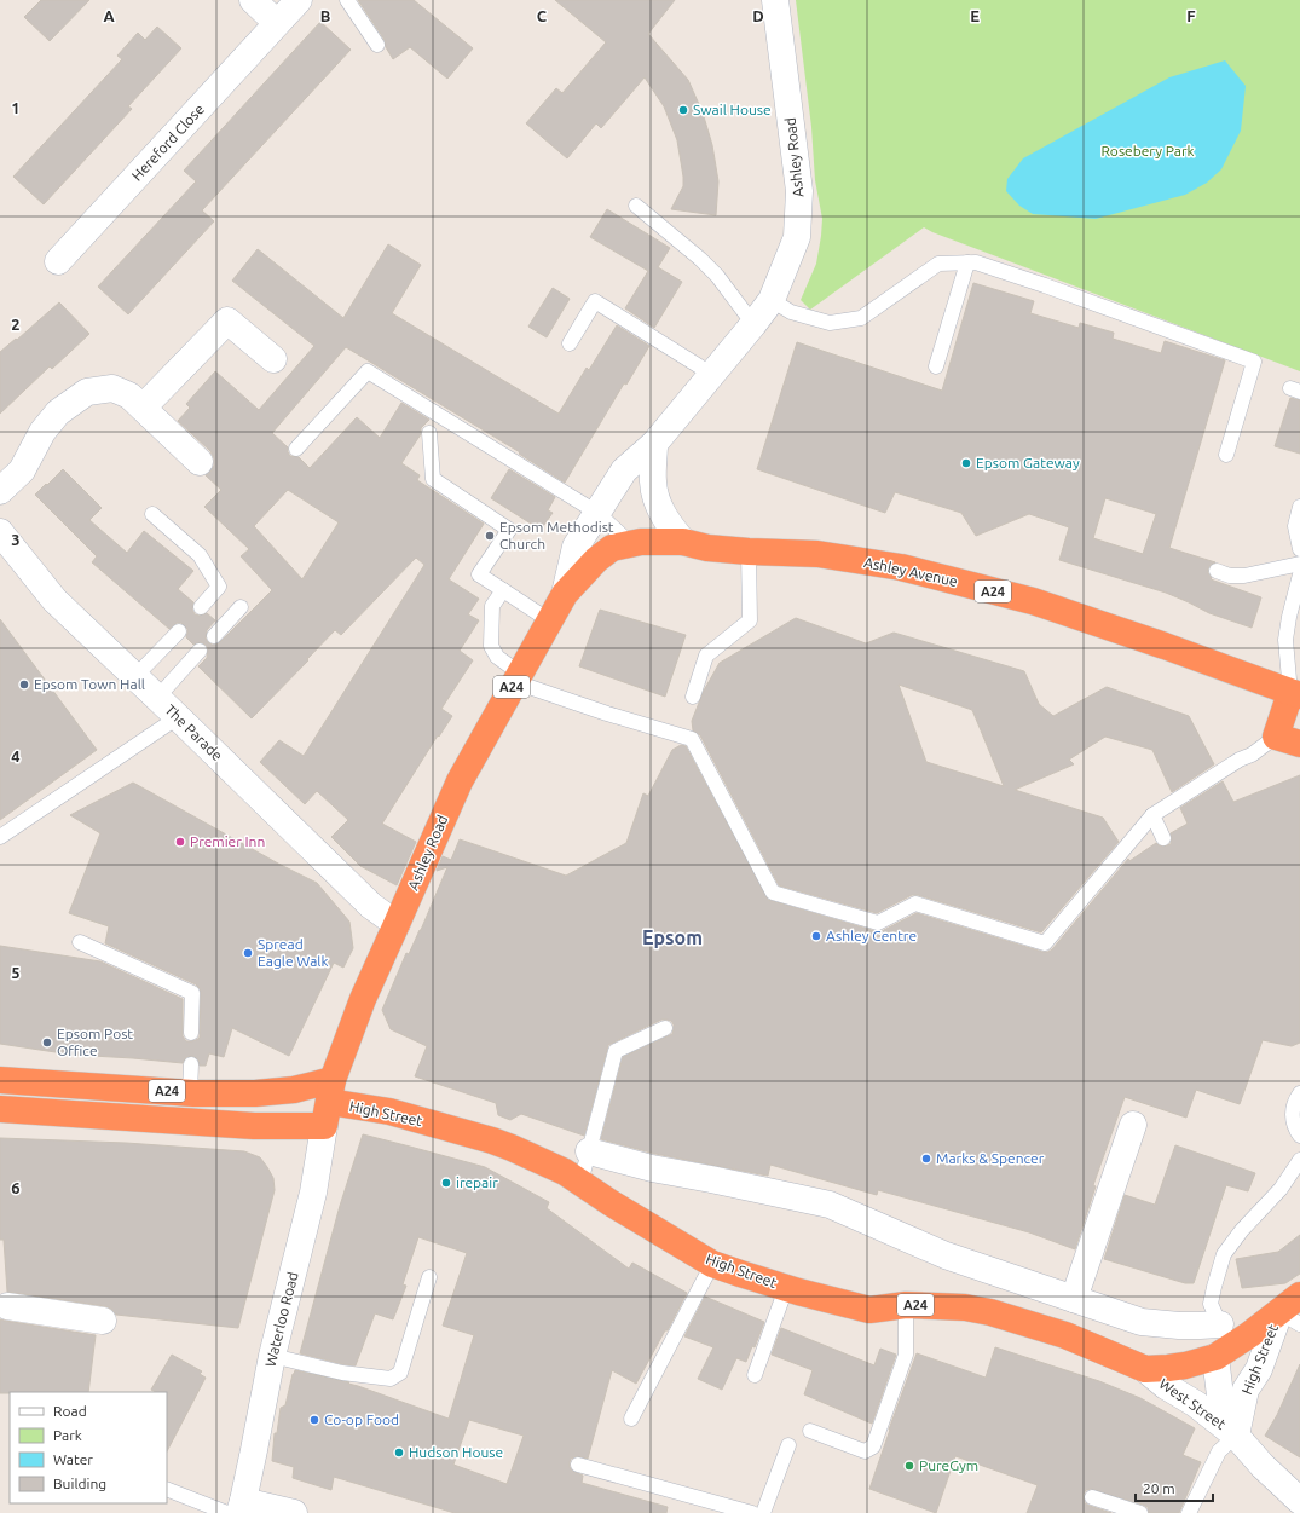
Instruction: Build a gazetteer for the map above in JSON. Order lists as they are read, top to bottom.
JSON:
{
  "streets": {
    "highway": [
      "Ashley Road",
      "Ashley Avenue",
      "A24",
      "High Street"
    ],
    "street": [
      "Hereford Close",
      "The Parade",
      "Waterloo Road",
      "West Street"
    ]
  },
  "crossings": [
    ["Ashley Road", "Ashley Avenue"],
    ["Ashley Road", "The Parade"],
    ["Ashley Road", "High Street"],
    ["Ashley Road", "Waterloo Road"],
    ["A24", "High Street"],
    ["A24", "West Street"],
    ["High Street", "Waterloo Road"],
    ["High Street", "West Street"]
  ],
  "districts": ["Epsom"],
  "parks": ["Rosebery Park"],
  "places": [
    "Swail House",
    "Epsom Gateway",
    "Epsom Methodist Church",
    "Epsom Town Hall",
    "Premier Inn",
    "Ashley Centre",
    "Spread Eagle Walk",
    "Epsom Post Office",
    "Marks & Spencer",
    "irepair",
    "Co-op Food",
    "Hudson House",
    "PureGym"
  ],
  "legend": [
    "Road",
    "Park",
    "Water",
    "Building"
  ],
  "scale_bar": "20 m",
  "grid": {
    "columns": [
      "A",
      "B",
      "C",
      "D",
      "E",
      "F"
    ],
    "rows": [
      "1",
      "2",
      "3",
      "4",
      "5",
      "6"
    ]
  }
}
